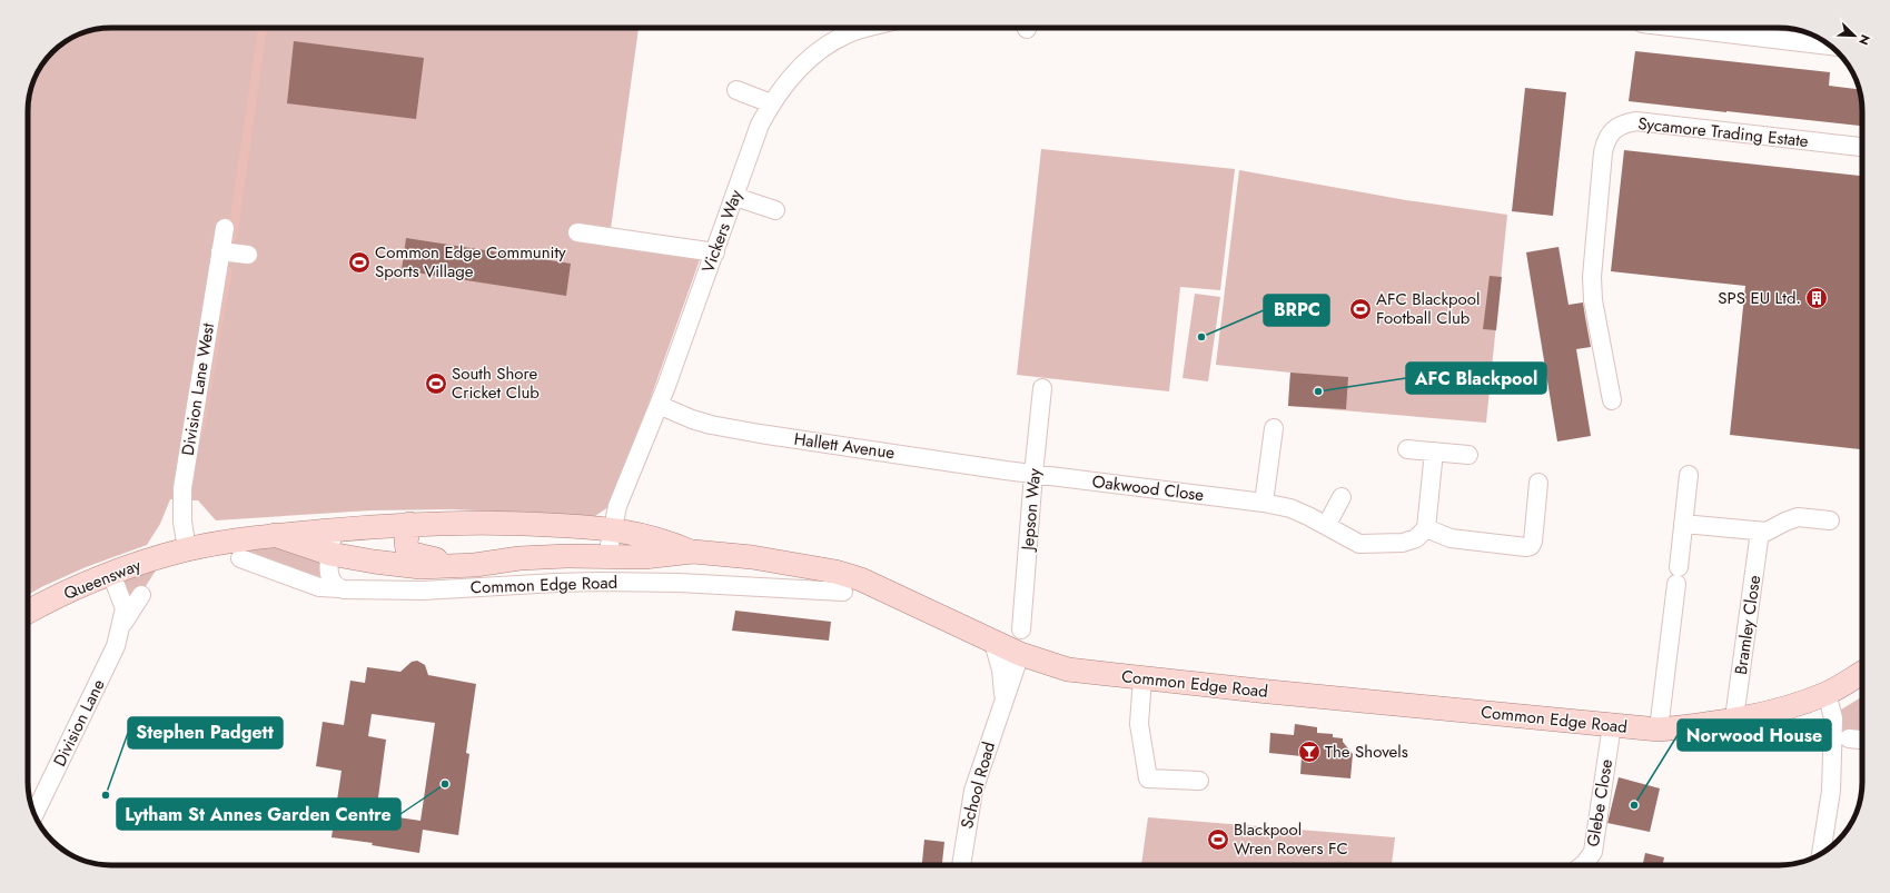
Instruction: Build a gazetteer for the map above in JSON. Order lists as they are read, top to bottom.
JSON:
{
  "streets": {
    "main road": ["Queensway", "Common Edge Road"],
    "street": [
      "Sycamore Trading Estate",
      "Vickers Way",
      "Division Lane West",
      "Hallett Avenue",
      "Oakwood Close",
      "Jepson Way",
      "Bramley Close",
      "Division Lane",
      "School Road",
      "Glebe Close"
    ]
  },
  "crossings": [
    ["Vickers Way", "Hallett Avenue"],
    ["Vickers Way", "Common Edge Road"],
    ["Division Lane West", "Queensway"],
    ["Division Lane West", "Common Edge Road"],
    ["Hallett Avenue", "Oakwood Close"],
    ["Hallett Avenue", "Jepson Way"],
    ["Oakwood Close", "Jepson Way"],
    ["Queensway", "Common Edge Road"],
    ["Queensway", "Division Lane"],
    ["Common Edge Road", "Bramley Close"],
    ["Common Edge Road", "School Road"],
    ["Common Edge Road", "Glebe Close"]
  ],
  "places": {
    "sports": [
      "Common Edge Community Sports Village",
      "AFC Blackpool Football Club",
      "South Shore Cricket Club",
      "Blackpool Wren Rovers FC"
    ],
    "building": ["SPS EU Ltd."],
    "other": [
      "BRPC",
      "AFC Blackpool",
      "Lytham St Annes Garden Centre",
      "Stephen Padgett",
      "Norwood House"
    ],
    "bar": ["The Shovels"]
  },
  "north": "bottom right"
}
